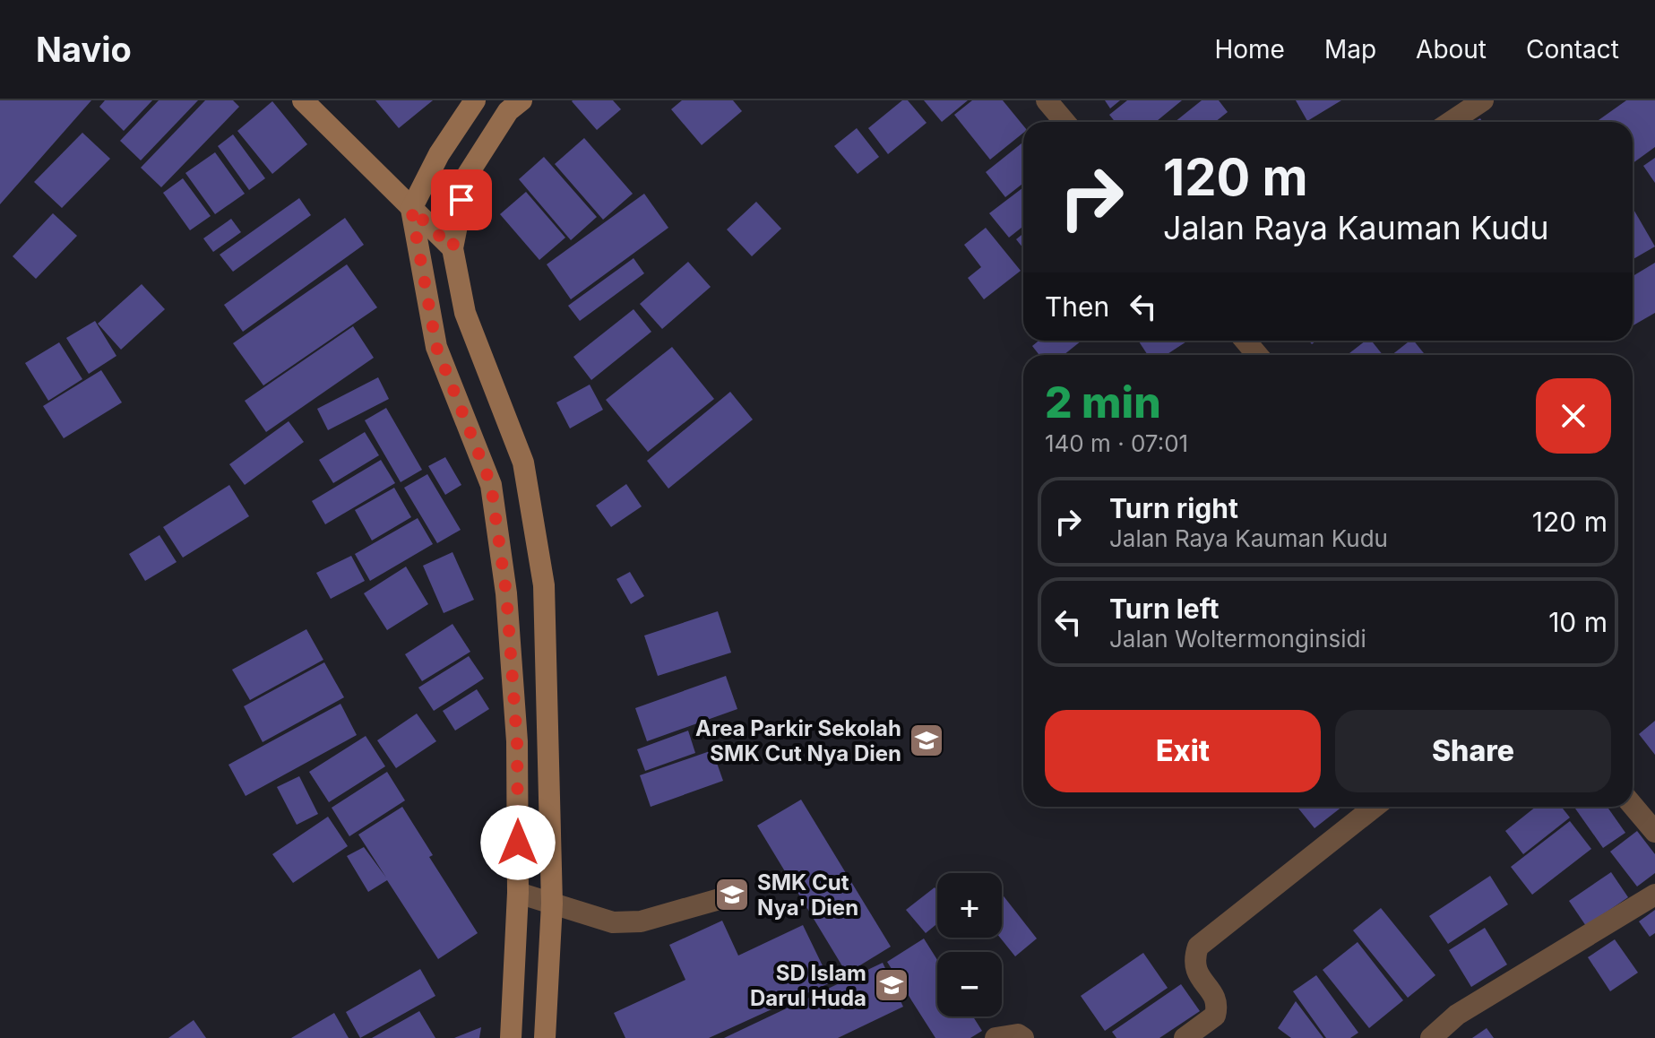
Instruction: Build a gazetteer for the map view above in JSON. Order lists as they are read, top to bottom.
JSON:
{
  "places": {
    "school or university": ["Area Parkir Sekolah SMK Cut Nya Dien", "SMK Cut Nya' Dien", "SD Islam Darul Huda"]
  },
  "page": {
    "header": "Navio",
    "nav": [
      "Home",
      "Map",
      "About",
      "Contact"
    ],
    "turn": ["120 m", "Jalan Raya Kauman Kudu"],
    "then": "Then",
    "heading": ["2 min", "140 m · 07:01"],
    "list": [
      {
        "name": "Turn right",
        "note": "Jalan Raya Kauman Kudu",
        "value": "120 m"
      },
      {
        "name": "Turn left",
        "note": "Jalan Woltermonginsidi",
        "value": "10 m"
      }
    ],
    "buttons": ["Exit", "Share"],
    "map_buttons": ["+", "−"]
  }
}
